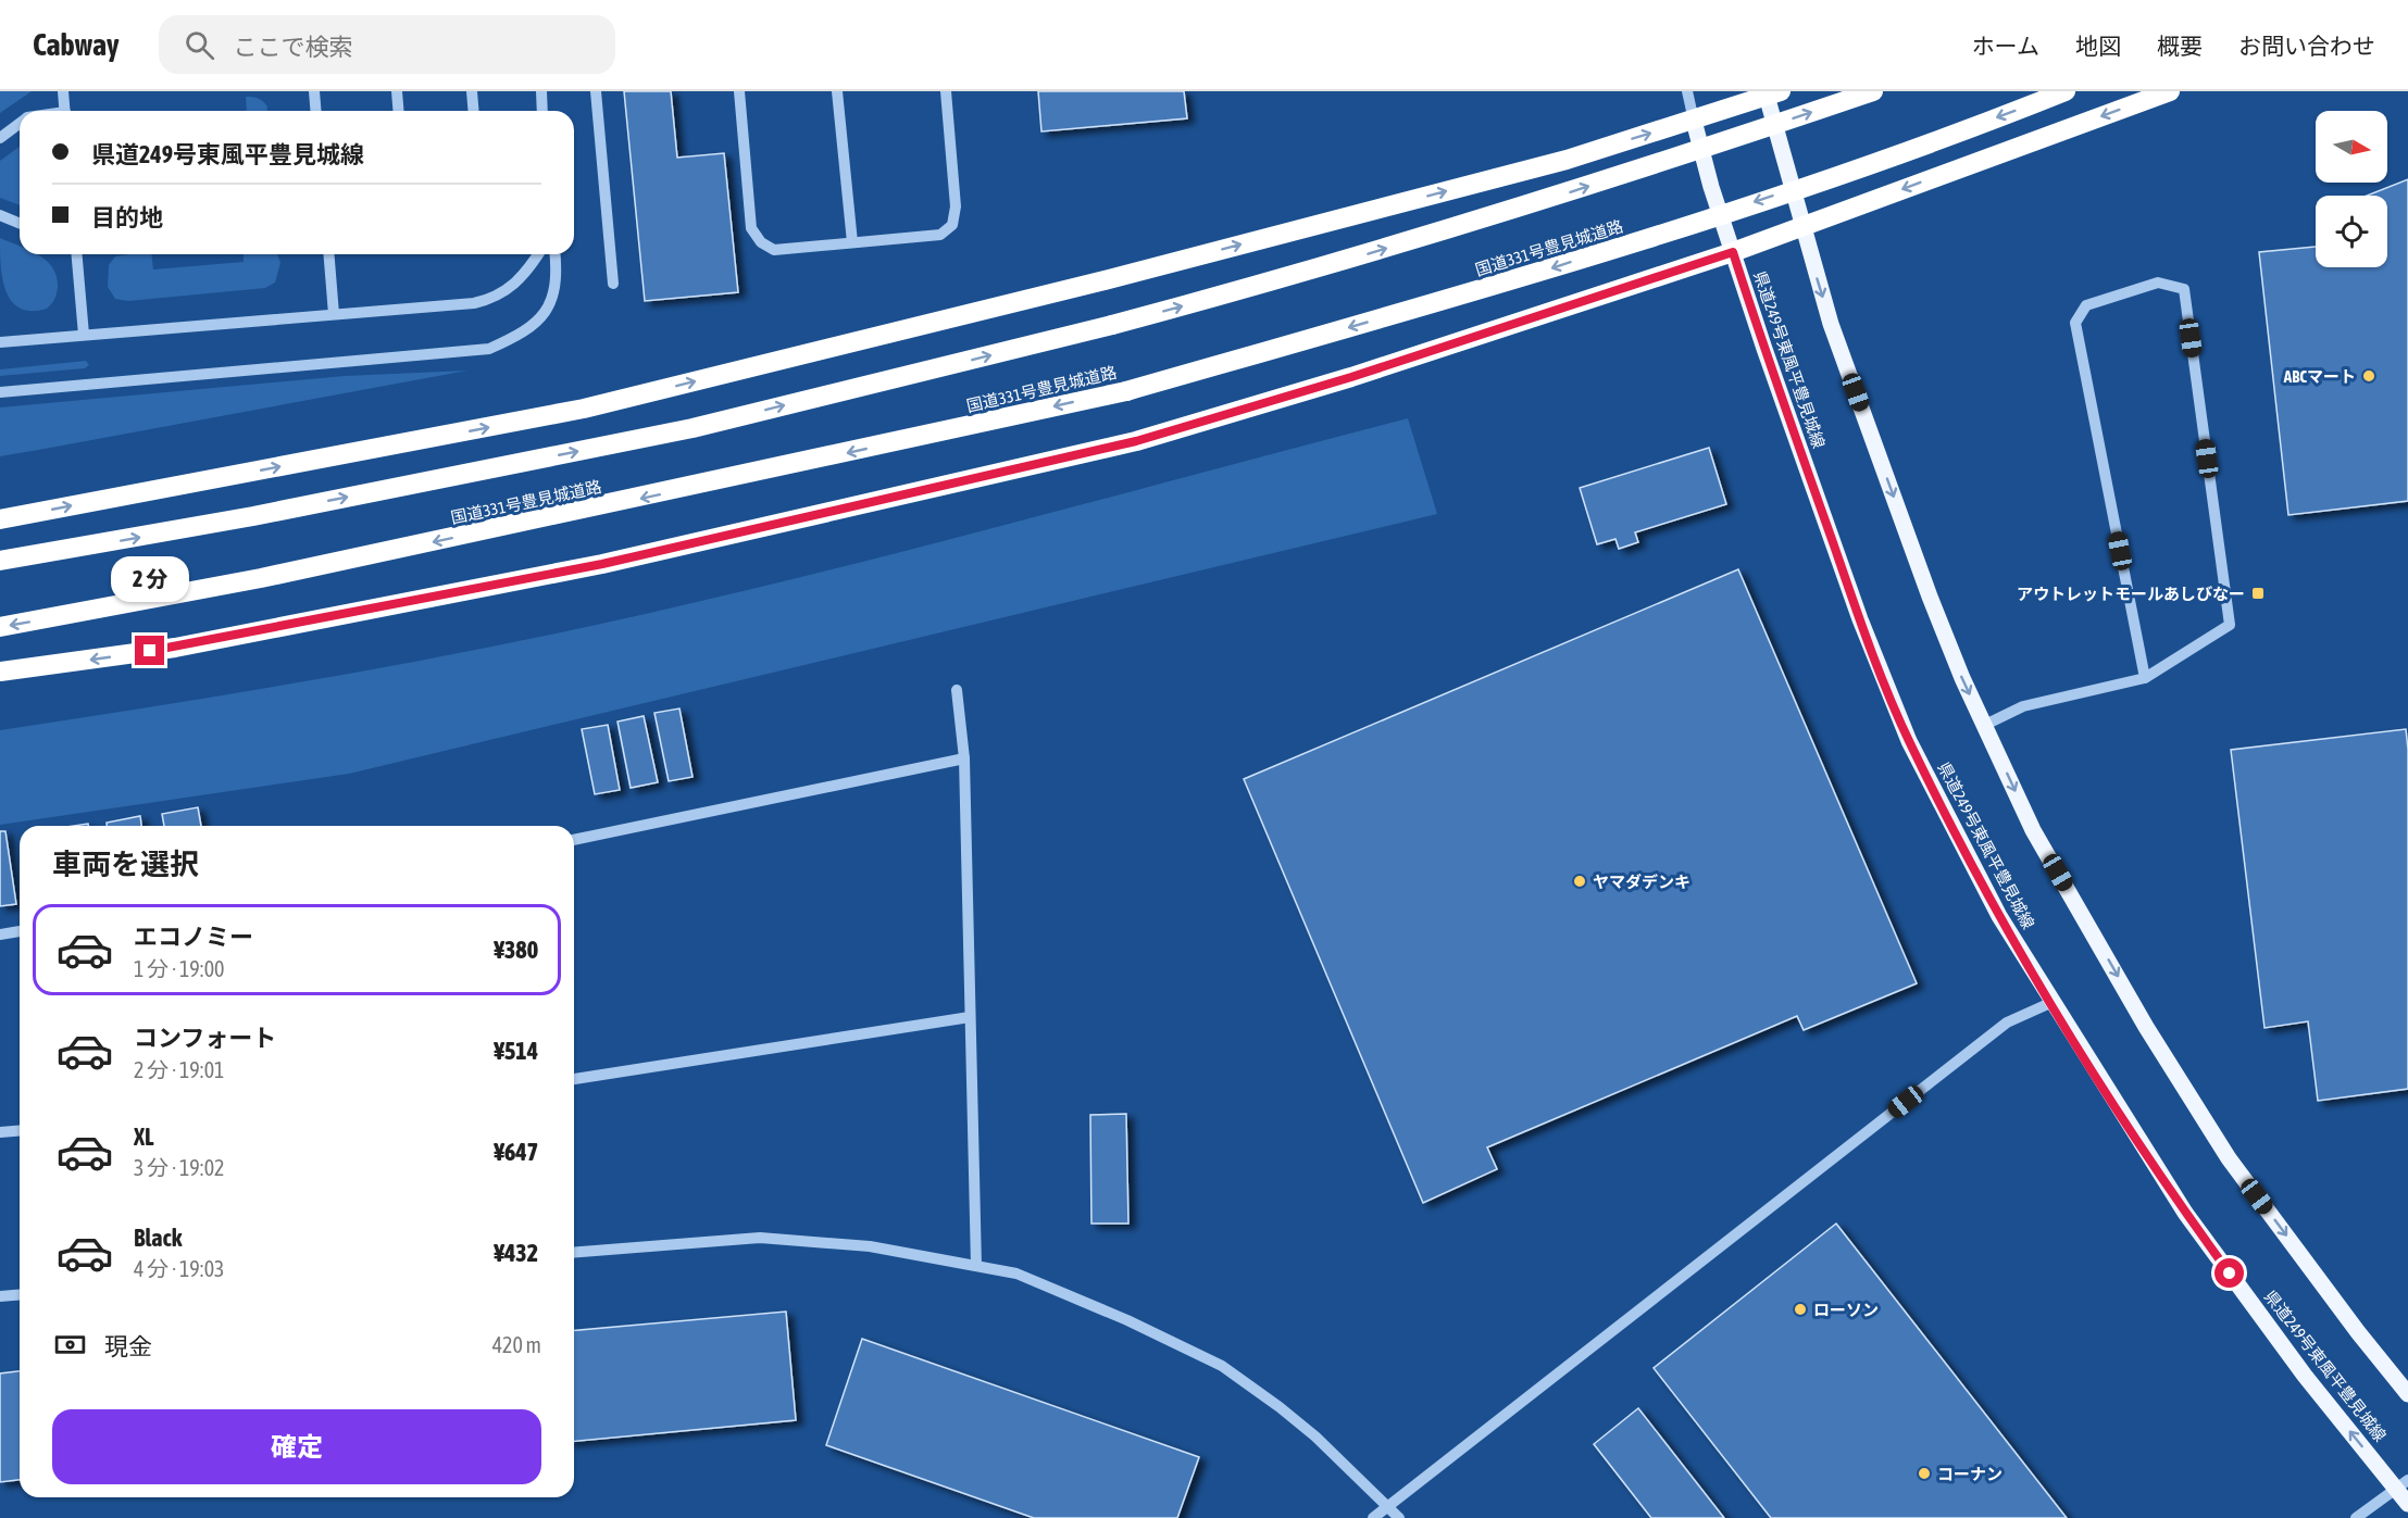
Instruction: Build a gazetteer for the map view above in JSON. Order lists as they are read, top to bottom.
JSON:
{
  "streets": {
    "highway": ["国道331号豊見城道路"],
    "main road": ["県道249号東風平豊見城線"]
  },
  "places": {
    "other": [
      "ABCマート",
      "ヤマダデンキ",
      "ローソン",
      "コーナン"
    ],
    "transit": ["アウトレットモールあしびなー"]
  },
  "north": "right",
  "page": {
    "header": "Cabway",
    "search": "ここで検索",
    "nav": [
      "ホーム",
      "地図",
      "概要",
      "お問い合わせ"
    ],
    "banner": ["県道249号東風平豊見城線", "目的地"],
    "bubble": "2 分",
    "heading": "車両を選択",
    "list": [
      {
        "name": "エコノミー",
        "note": "1 分 · 19:00",
        "value": "¥380"
      },
      {
        "name": "コンフォート",
        "note": "2 分 · 19:01",
        "value": "¥514"
      },
      {
        "name": "XL",
        "note": "3 分 · 19:02",
        "value": "¥647"
      },
      {
        "name": "Black",
        "note": "4 分 · 19:03",
        "value": "¥432"
      }
    ],
    "pay": ["現金", "420 m"],
    "buttons": "確定"
  }
}
